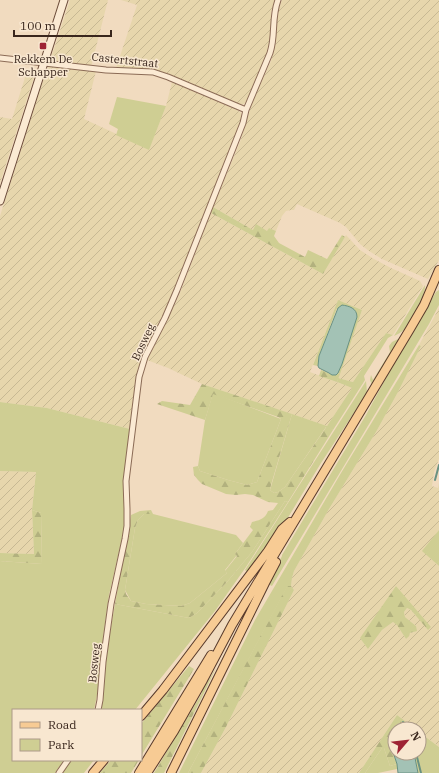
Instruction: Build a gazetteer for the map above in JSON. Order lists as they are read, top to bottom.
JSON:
{
  "streets": {
    "street": ["Castertstraat", "Bosweg"]
  },
  "crossings": [
    ["Castertstraat", "Bosweg"]
  ],
  "places": {
    "transit": ["Rekkem De Schapper"]
  },
  "legend": ["Road", "Park"],
  "scale_bar": "100 m",
  "north": "top right"
}
